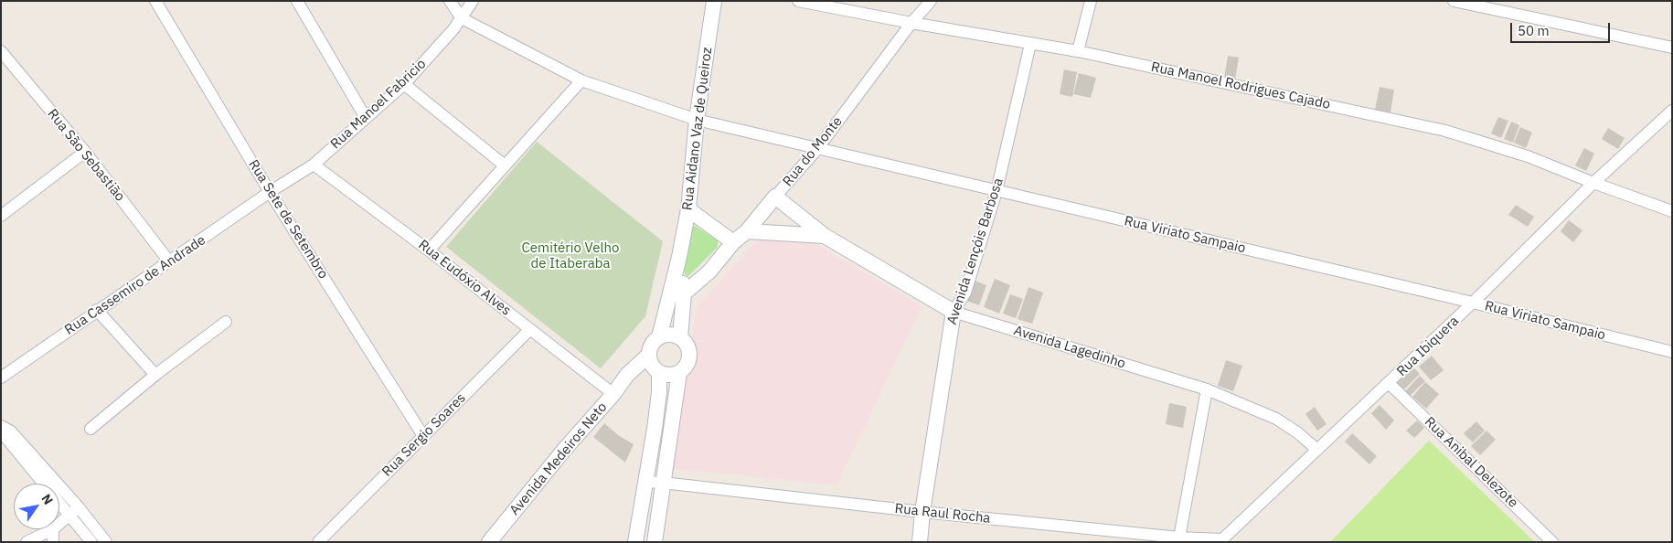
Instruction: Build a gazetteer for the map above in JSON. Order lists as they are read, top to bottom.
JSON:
{
  "streets": {
    "street": [
      "Rua Manoel Rodrigues Cajado",
      "Rua Manoel Fabricio",
      "Rua Aidano Vaz de Queiroz",
      "Rua do Monte",
      "Rua São Sebastião",
      "Rua Sete de Setembro",
      "Rua Viriato Sampaio",
      "Avenida Lençóis Barbosa",
      "Rua Eudóxio Alves",
      "Rua Cassemiro de Andrade",
      "Rua Ibiquera",
      "Avenida Lagedinho",
      "Rua Sergio Soares",
      "Avenida Medeiros Neto",
      "Rua Anibal Delezote",
      "Rua Raul Rocha"
    ]
  },
  "crossings": [
    ["Rua Manoel Rodrigues Cajado", "Rua do Monte"],
    ["Rua Manoel Rodrigues Cajado", "Avenida Lençóis Barbosa"],
    ["Rua Manoel Rodrigues Cajado", "Rua Ibiquera"],
    ["Rua Manoel Fabricio", "Rua Sete de Setembro"],
    ["Rua Manoel Fabricio", "Rua Viriato Sampaio"],
    ["Rua Manoel Fabricio", "Rua Eudóxio Alves"],
    ["Rua Manoel Fabricio", "Rua Cassemiro de Andrade"],
    ["Rua Aidano Vaz de Queiroz", "Rua do Monte"],
    ["Rua Aidano Vaz de Queiroz", "Rua Viriato Sampaio"],
    ["Rua Aidano Vaz de Queiroz", "Avenida Medeiros Neto"],
    ["Rua do Monte", "Rua Viriato Sampaio"],
    ["Rua do Monte", "Avenida Lagedinho"],
    ["Rua São Sebastião", "Rua Cassemiro de Andrade"],
    ["Rua Sete de Setembro", "Rua Cassemiro de Andrade"],
    ["Rua Sete de Setembro", "Rua Sergio Soares"],
    ["Rua Viriato Sampaio", "Avenida Lençóis Barbosa"],
    ["Rua Viriato Sampaio", "Rua Ibiquera"],
    ["Avenida Lençóis Barbosa", "Avenida Lagedinho"],
    ["Avenida Lençóis Barbosa", "Rua Raul Rocha"],
    ["Rua Eudóxio Alves", "Rua Sergio Soares"],
    ["Rua Eudóxio Alves", "Avenida Medeiros Neto"],
    ["Rua Ibiquera", "Avenida Lagedinho"],
    ["Rua Ibiquera", "Rua Anibal Delezote"],
    ["Rua Ibiquera", "Rua Raul Rocha"]
  ],
  "parks": ["Cemitério Velho de Itaberaba"],
  "scale_bar": "50 m",
  "north": "top right"
}
